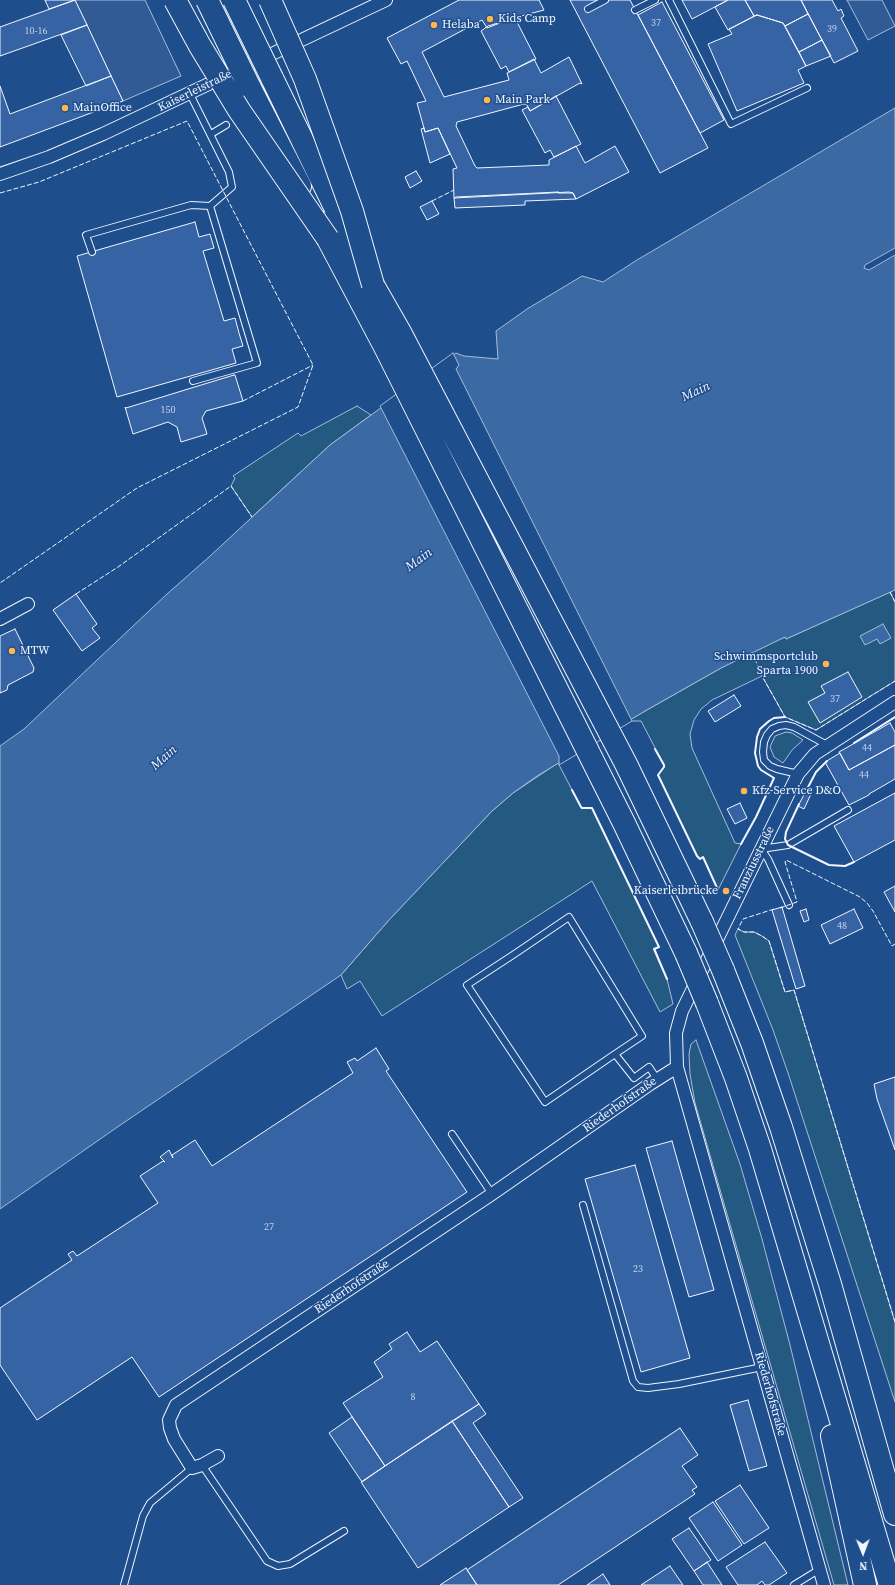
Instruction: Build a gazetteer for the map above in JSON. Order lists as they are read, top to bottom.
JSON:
{
  "streets": {
    "street": ["Kaiserleistraße", "Franziusstraße", "Riederhofstraße"]
  },
  "crossings": [
    ["Franziusstraße", "Riederhofstraße"]
  ],
  "water": ["Main"],
  "places": [
    "Kids Camp",
    "Helaba",
    "Main Park",
    "MainOffice",
    "MTW",
    "Schwimmsportclub Sparta 1900",
    "Kfz-Service D&O",
    "Kaiserleibrücke"
  ],
  "house_numbers": [
    "37",
    "39",
    "10-16",
    "150",
    "37",
    "44",
    "44",
    "48",
    "27",
    "23",
    "8"
  ],
  "north": "bottom"
}
